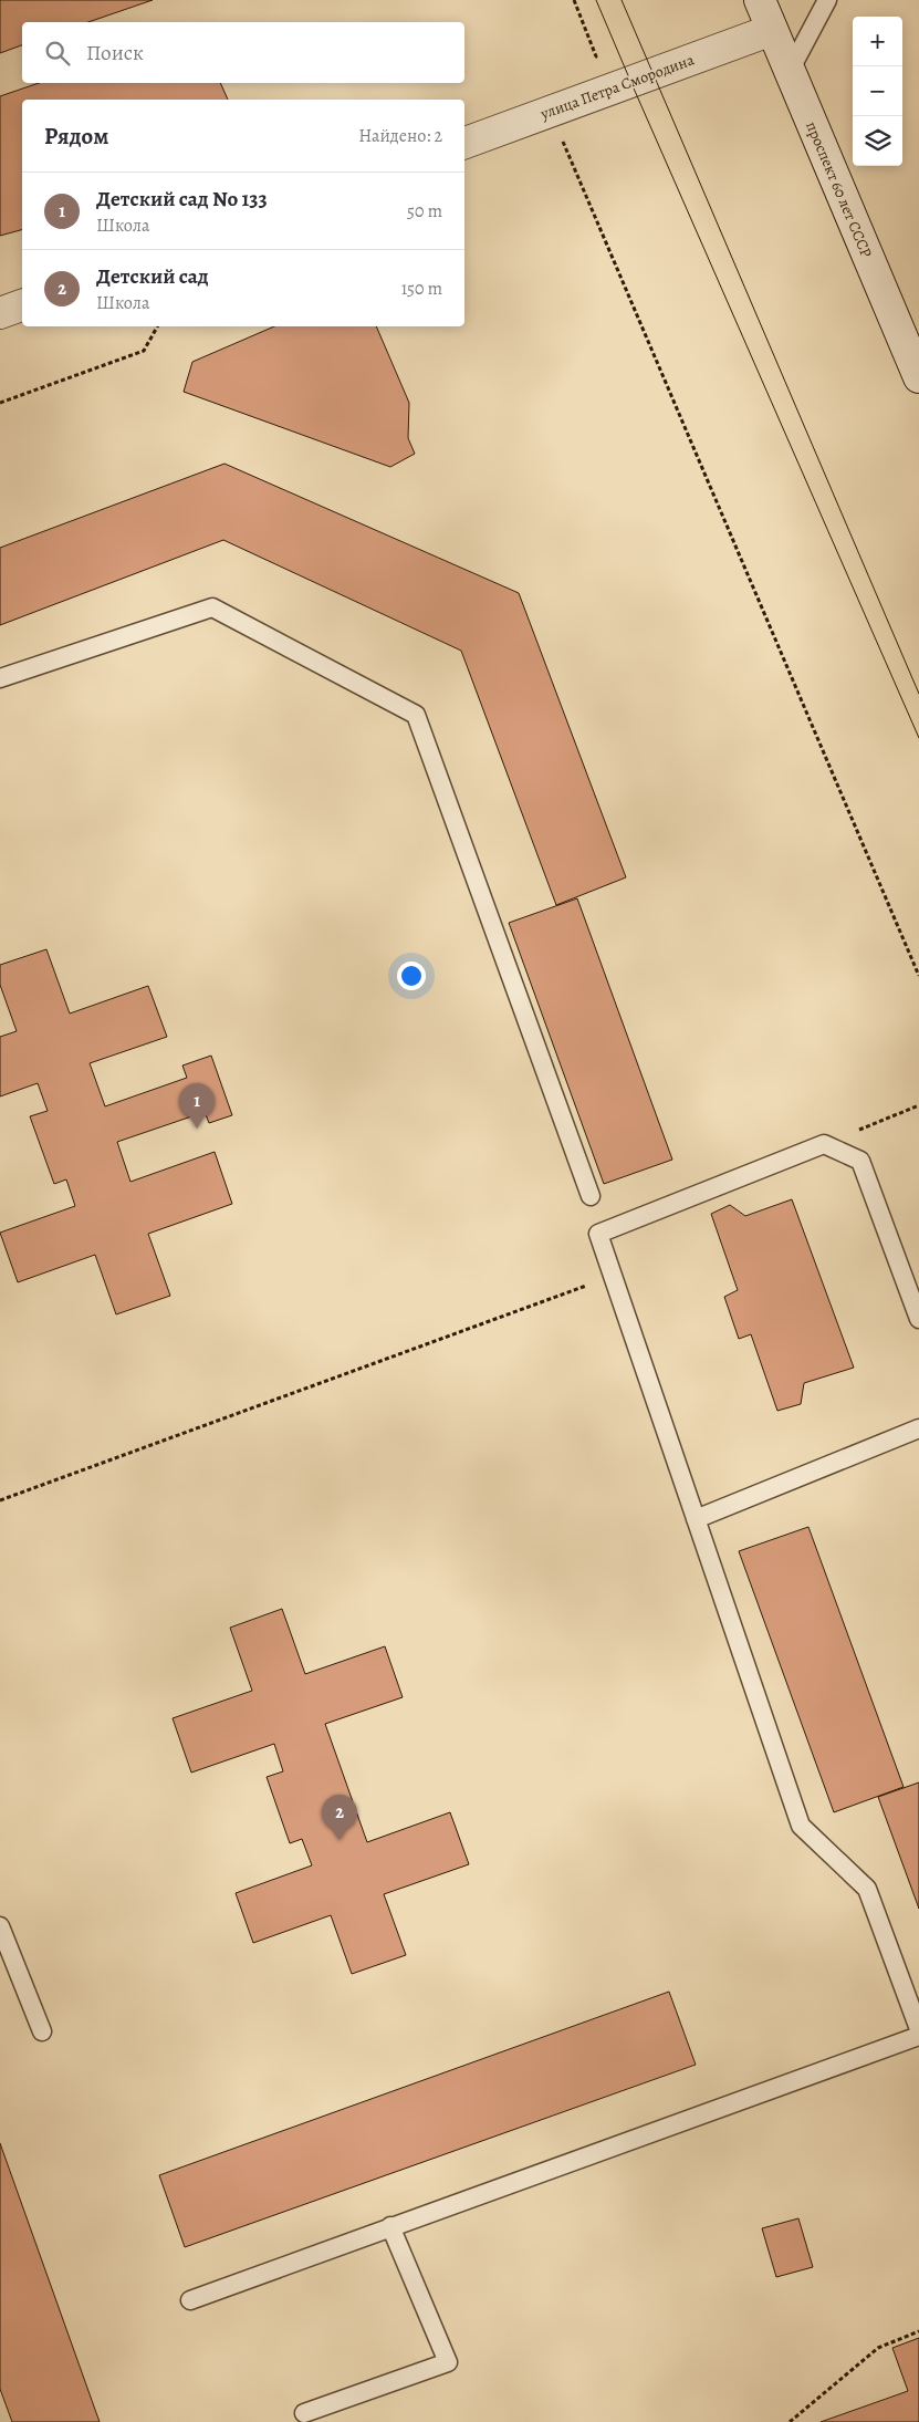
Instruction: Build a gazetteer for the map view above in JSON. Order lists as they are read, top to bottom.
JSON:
{
  "streets": {
    "main road": ["улица Петра Смородина", "проспект 60 лет СССР"]
  },
  "crossings": [
    ["улица Петра Смородина", "проспект 60 лет СССР"]
  ],
  "page": {
    "map_buttons": ["+", "−"],
    "search": "Поиск",
    "heading": ["Рядом", "Найдено: 2"],
    "list": [
      {
        "mark": "1",
        "name": "Детский сад No 133",
        "note": "Школа",
        "value": "50 m"
      },
      {
        "mark": "2",
        "name": "Детский сад",
        "note": "Школа",
        "value": "150 m"
      }
    ],
    "pins": ["1", "2"]
  }
}
